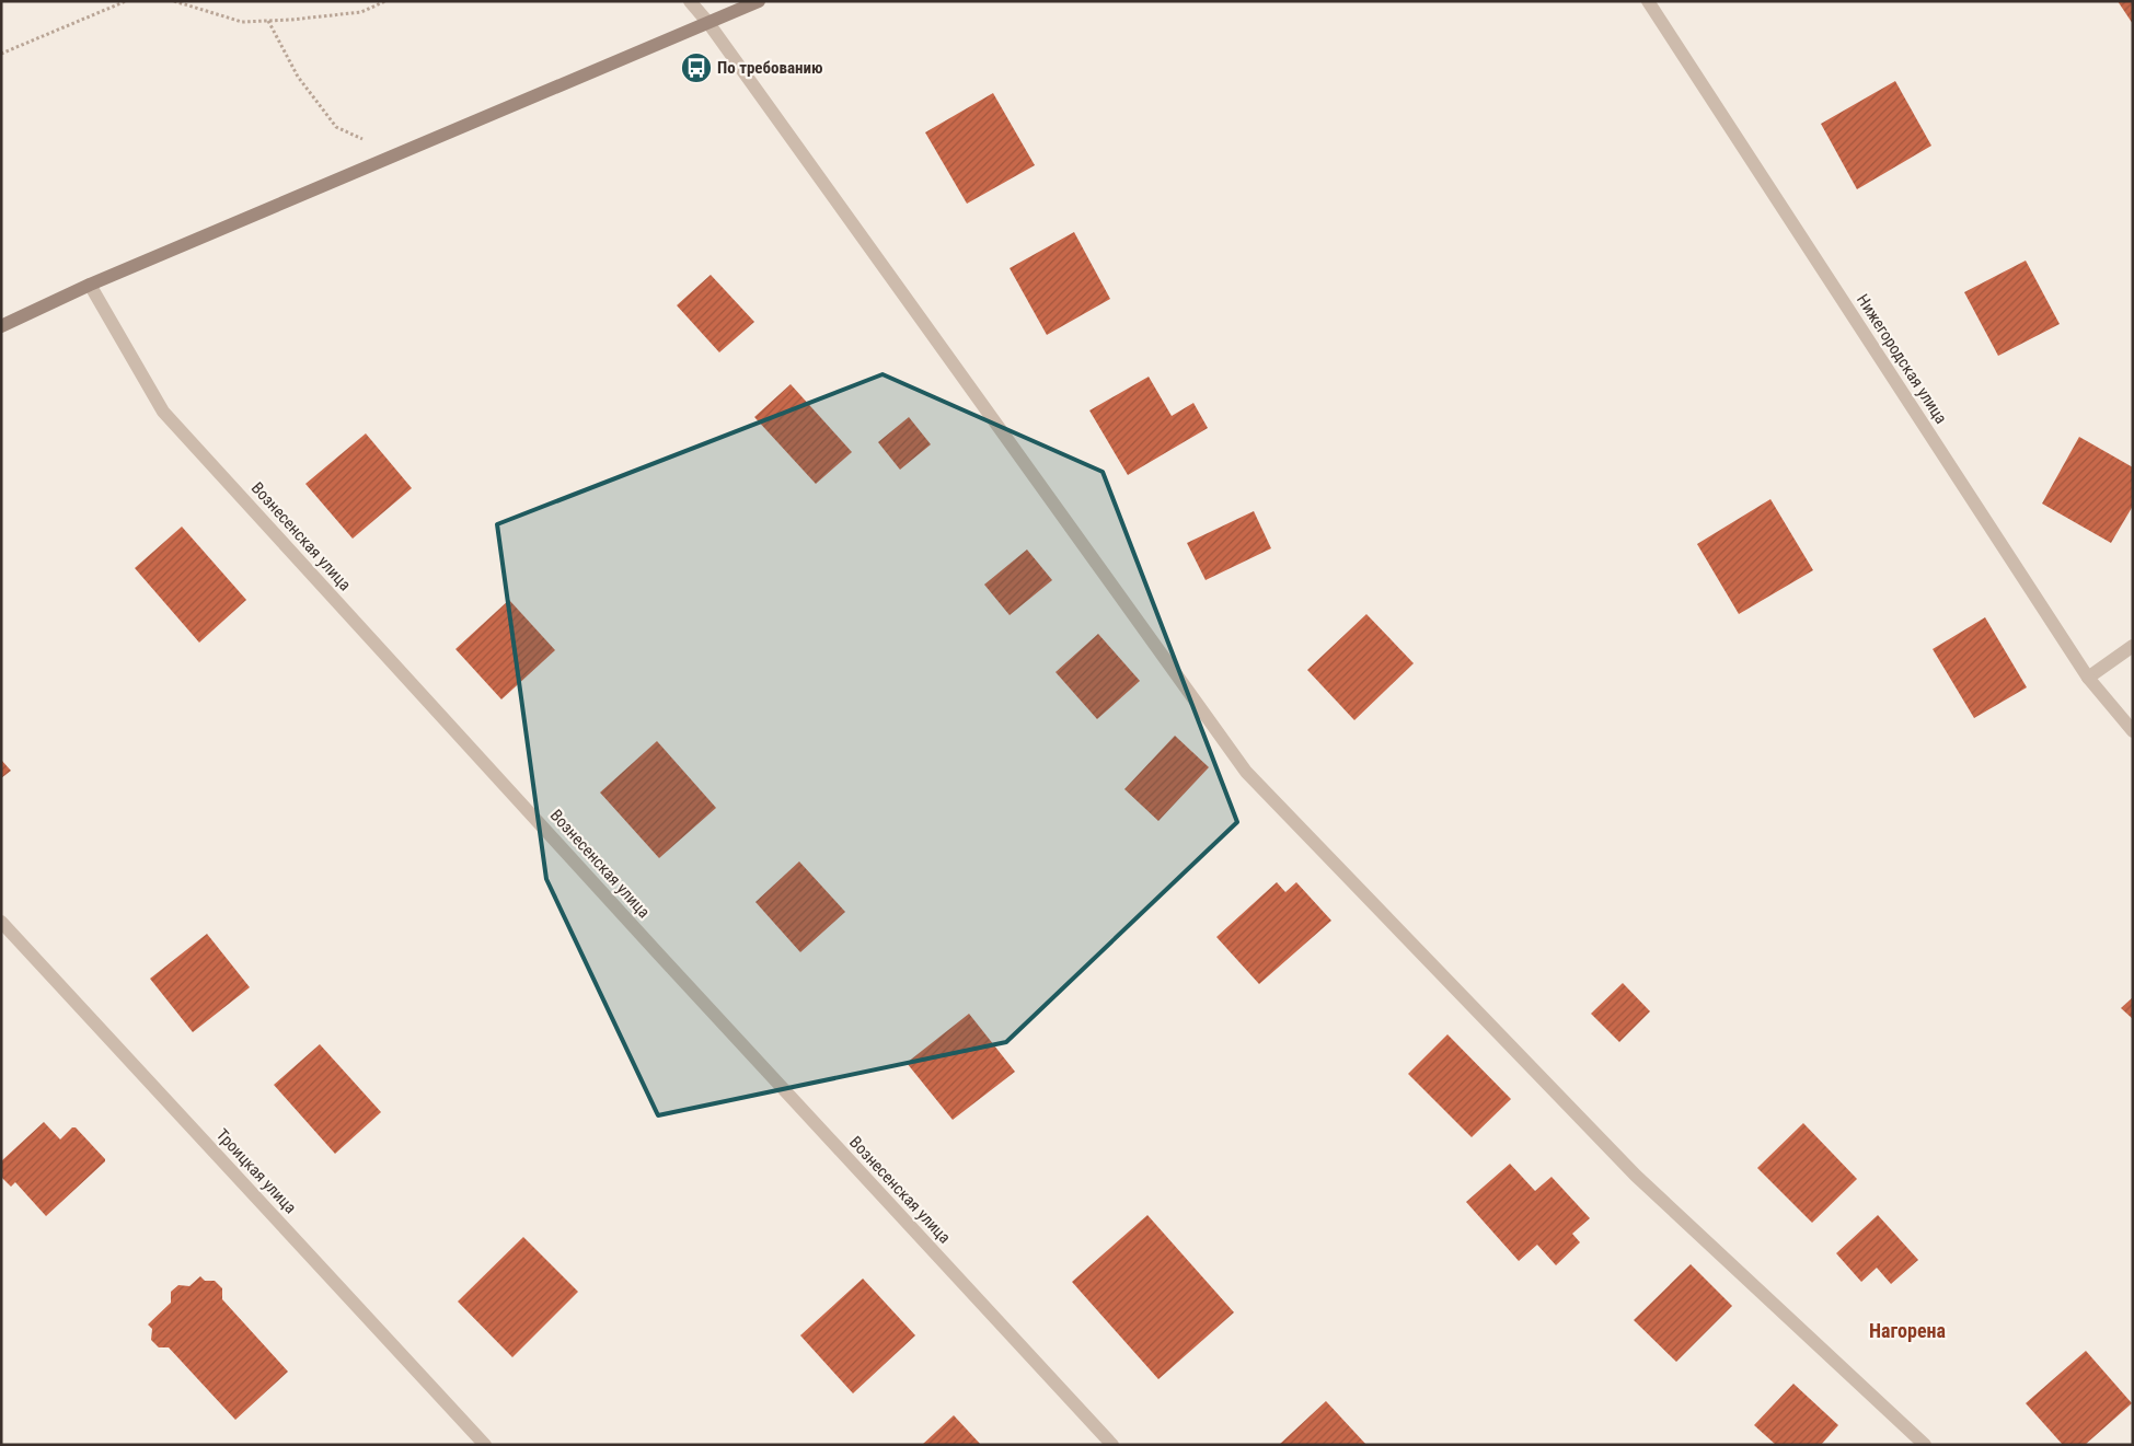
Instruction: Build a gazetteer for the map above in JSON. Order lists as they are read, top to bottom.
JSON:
{
  "streets": {
    "street": ["Нижегородская улица", "Вознесенская улица", "Троицкая улица"]
  },
  "districts": ["Нагорена"],
  "places": {
    "bus stop": ["По требованию"]
  }
}
